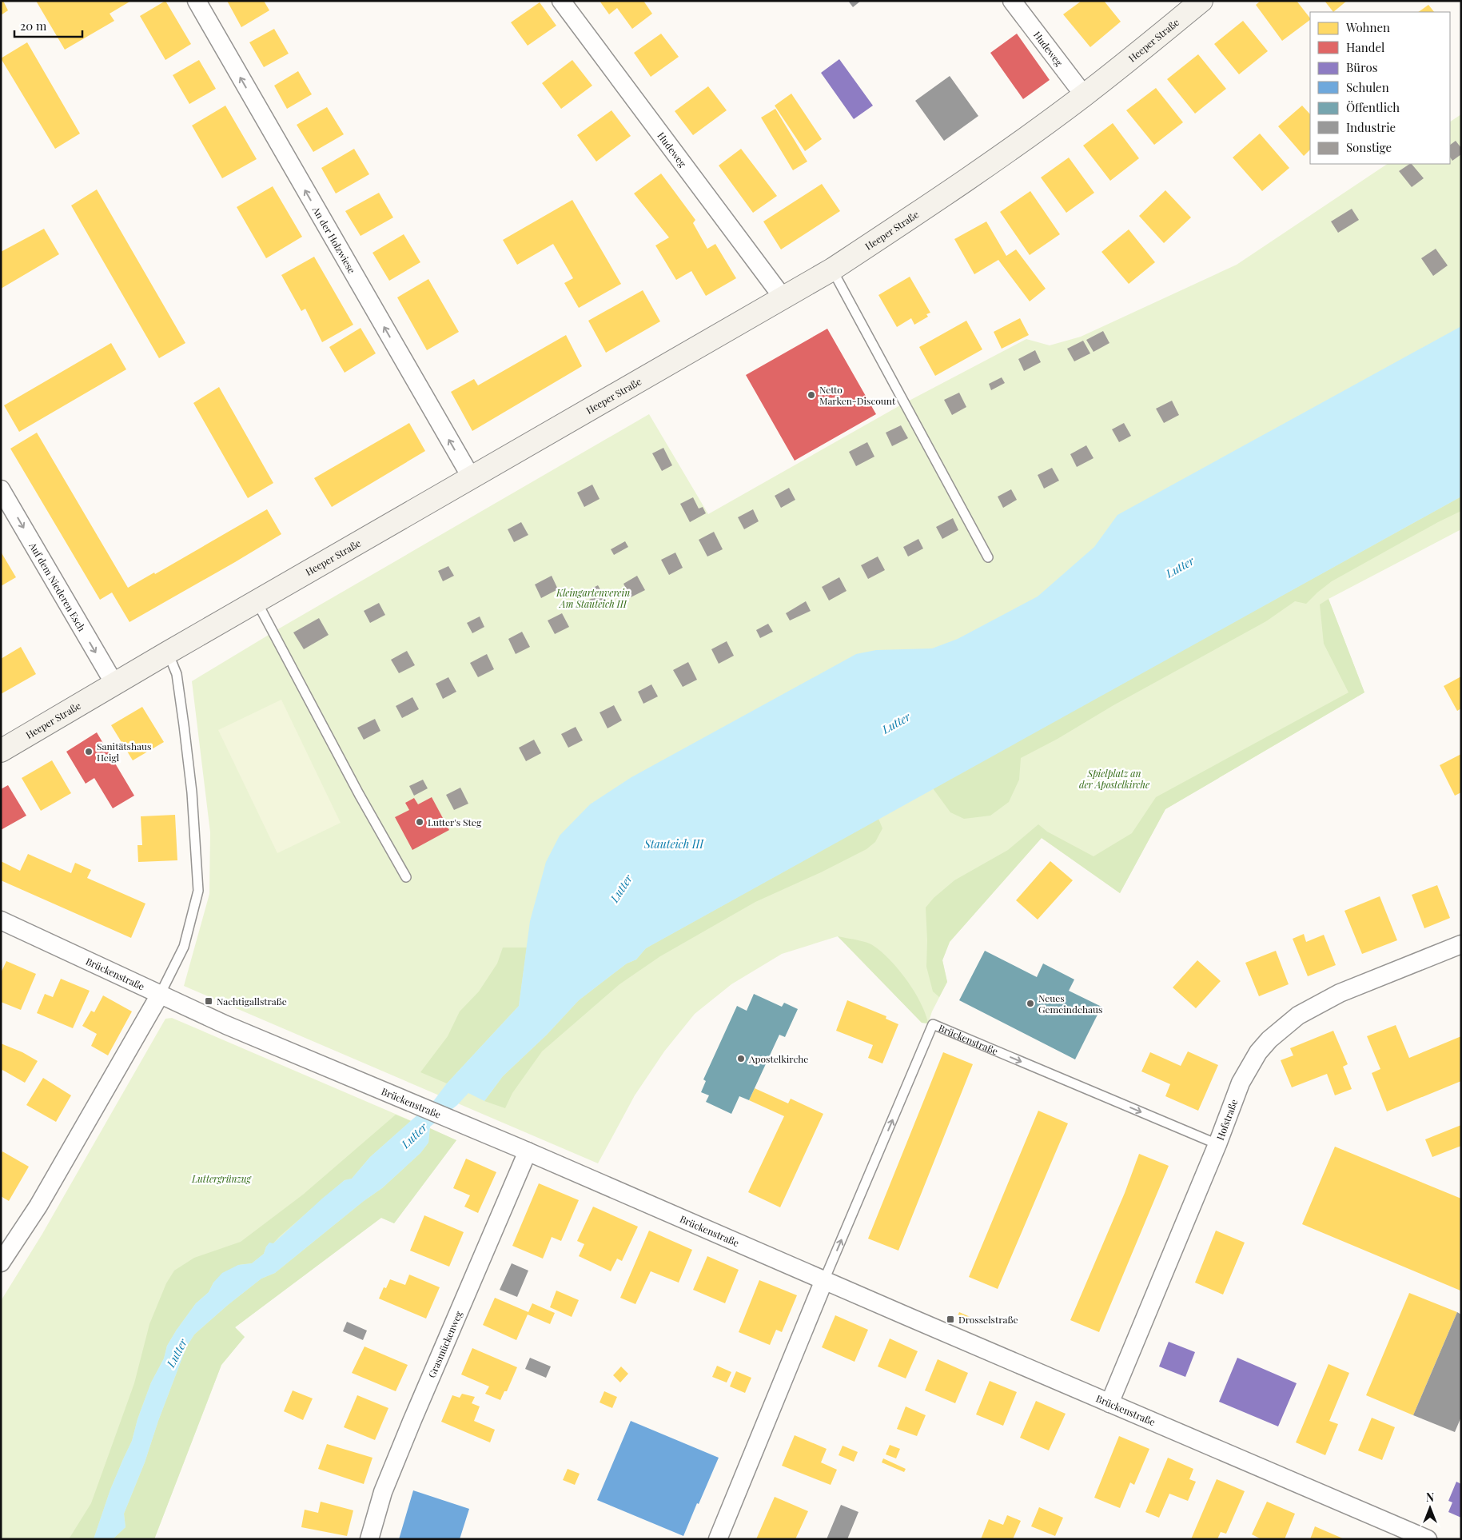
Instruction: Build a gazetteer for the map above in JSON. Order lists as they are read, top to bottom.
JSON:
{
  "streets": {
    "main road": ["Heeper Straße"],
    "street": [
      "Hudeweg",
      "An der Holzwiese",
      "Auf dem Niederen Esch",
      "Brückenstraße",
      "Hofstraße",
      "Grasmückenweg"
    ]
  },
  "crossings": [
    ["Heeper Straße", "Hudeweg"],
    ["Heeper Straße", "An der Holzwiese"],
    ["Heeper Straße", "Auf dem Niederen Esch"],
    ["Brückenstraße", "Hofstraße"],
    ["Brückenstraße", "Grasmückenweg"]
  ],
  "one_way": ["An der Holzwiese", "Auf dem Niederen Esch"],
  "water": ["Lutter", "Stauteich III"],
  "parks": ["Kleingartenverein Am Stauteich III", "Spielplatz an der Apostelkirche", "Luttergrünzug"],
  "places": {
    "other": [
      "Netto Marken-Discount",
      "Sanitätshaus Heigl",
      "Lutter's Steg",
      "Neues Gemeindehaus",
      "Apostelkirche"
    ],
    "transit": ["Nachtigallstraße", "Drosselstraße"]
  },
  "legend": [
    "Wohnen",
    "Handel",
    "Büros",
    "Schulen",
    "Öffentlich",
    "Industrie",
    "Sonstige"
  ],
  "scale_bar": "20 m",
  "north": "top"
}
